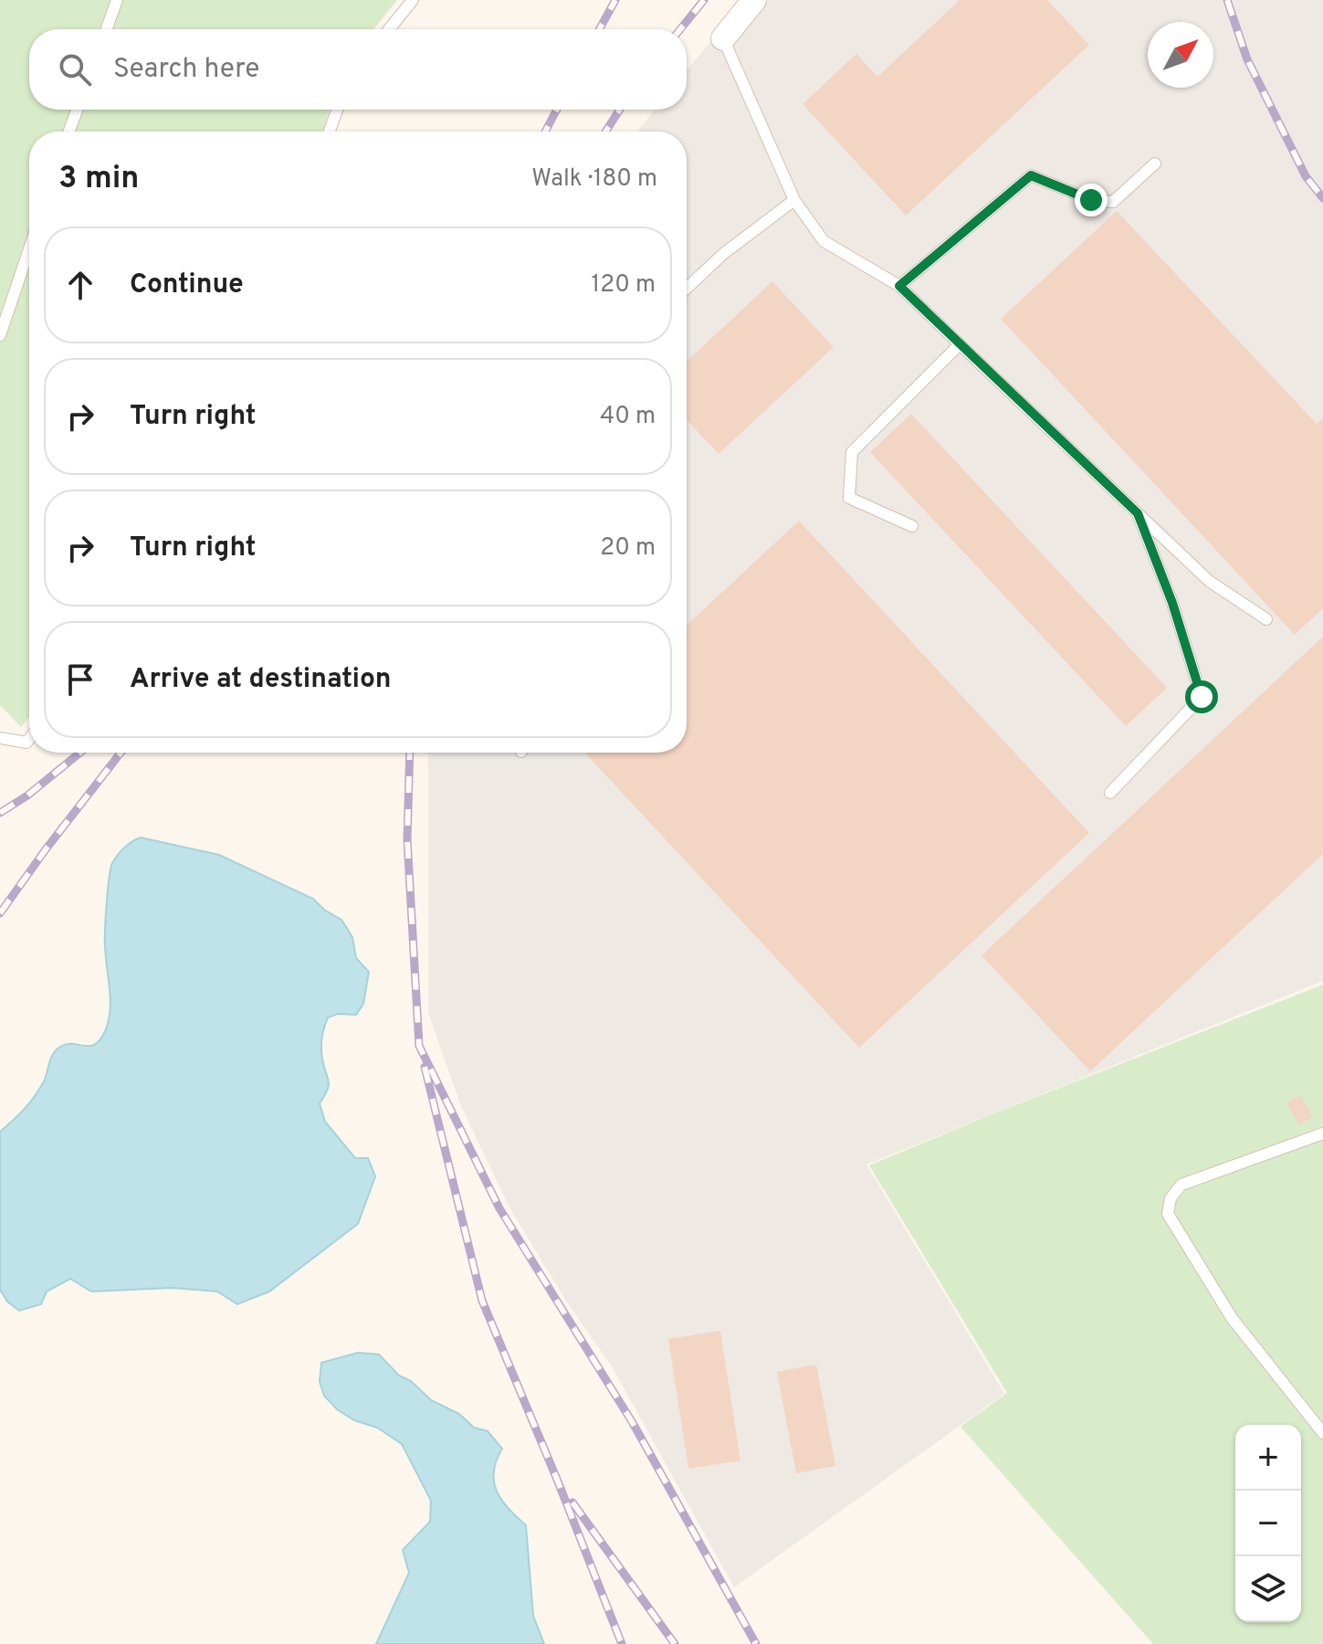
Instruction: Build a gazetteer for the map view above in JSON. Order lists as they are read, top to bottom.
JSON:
{
  "north": "top right",
  "page": {
    "search": "Search here",
    "heading": ["3 min", "Walk · 180 m"],
    "list": [
      ["Continue", "120 m"],
      ["Turn right", "40 m"],
      ["Turn right", "20 m"],
      "Arrive at destination"
    ],
    "map_buttons": ["+", "−"]
  }
}
